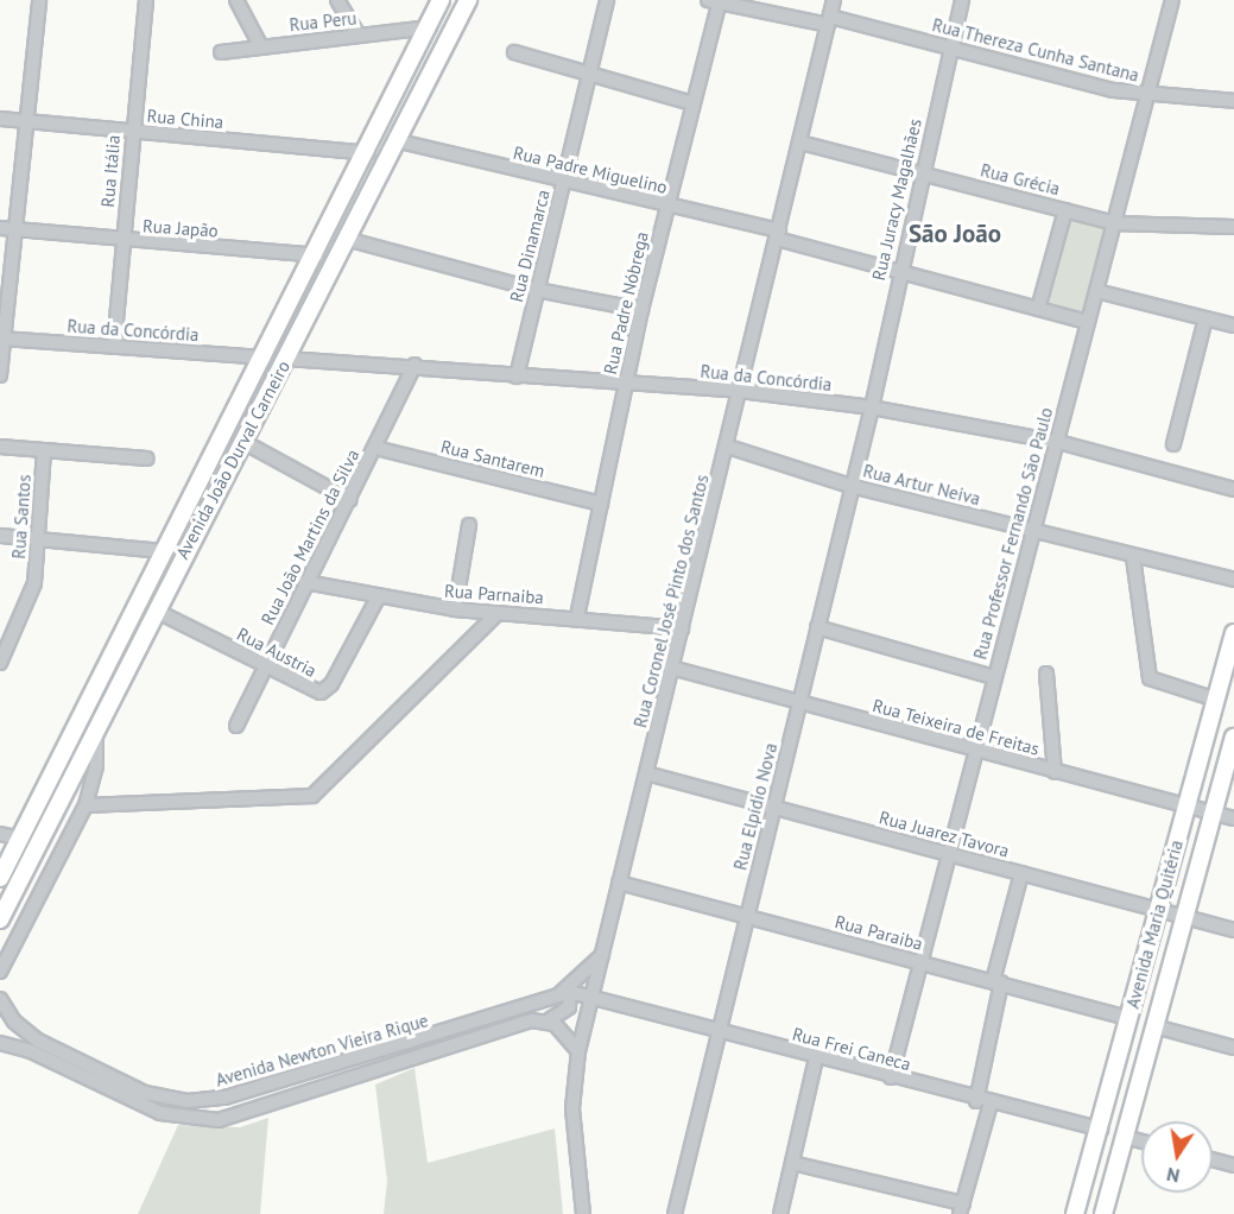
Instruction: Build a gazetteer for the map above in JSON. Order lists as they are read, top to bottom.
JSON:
{
  "streets": {
    "main road": ["Avenida João Durval Carneiro", "Avenida Maria Quitéria"],
    "street": [
      "Rua Peru",
      "Rua Thereza Cunha Santana",
      "Rua China",
      "Rua Padre Miguelino",
      "Rua Itália",
      "Rua Grécia",
      "Rua Juracy Magalhães",
      "Rua Japão",
      "Rua Dinamarca",
      "Rua Padre Nóbrega",
      "Rua da Concórdia",
      "Rua Santarem",
      "Rua Artur Neiva",
      "Rua Santos",
      "Rua Professor Fernando São Paulo",
      "Rua João Martins da Silva",
      "Rua Parnaiba",
      "Rua Coronel José Pinto dos Santos",
      "Rua Austria",
      "Rua Teixeira de Freitas",
      "Rua Elpídio Nova",
      "Rua Juarez Tavora",
      "Rua Paraiba",
      "Rua Frei Caneca",
      "Avenida Newton Vieira Rique"
    ]
  },
  "crossings": [
    ["Rua Peru", "Avenida João Durval Carneiro"],
    ["Rua Thereza Cunha Santana", "Rua Juracy Magalhães"],
    ["Rua Thereza Cunha Santana", "Rua Padre Nóbrega"],
    ["Rua Thereza Cunha Santana", "Rua Professor Fernando São Paulo"],
    ["Rua Thereza Cunha Santana", "Rua Coronel José Pinto dos Santos"],
    ["Rua China", "Rua Itália"],
    ["Rua China", "Avenida João Durval Carneiro"],
    ["Rua Padre Miguelino", "Rua Juracy Magalhães"],
    ["Rua Padre Miguelino", "Rua Dinamarca"],
    ["Rua Padre Miguelino", "Rua Padre Nóbrega"],
    ["Rua Padre Miguelino", "Avenida João Durval Carneiro"],
    ["Rua Padre Miguelino", "Rua Professor Fernando São Paulo"],
    ["Rua Padre Miguelino", "Rua Coronel José Pinto dos Santos"],
    ["Rua Itália", "Rua Japão"],
    ["Rua Itália", "Rua da Concórdia"],
    ["Rua Grécia", "Rua Juracy Magalhães"],
    ["Rua Grécia", "Rua Professor Fernando São Paulo"],
    ["Rua Grécia", "Rua Coronel José Pinto dos Santos"],
    ["Rua Juracy Magalhães", "Rua da Concórdia"],
    ["Rua Juracy Magalhães", "Rua Elpídio Nova"],
    ["Rua Japão", "Avenida João Durval Carneiro"],
    ["Rua Dinamarca", "Rua da Concórdia"],
    ["Rua Padre Nóbrega", "Rua da Concórdia"],
    ["Rua Padre Nóbrega", "Rua Santarem"],
    ["Rua Padre Nóbrega", "Rua Parnaiba"],
    ["Rua da Concórdia", "Avenida João Durval Carneiro"],
    ["Rua da Concórdia", "Rua Professor Fernando São Paulo"],
    ["Rua da Concórdia", "Rua João Martins da Silva"],
    ["Rua da Concórdia", "Rua Coronel José Pinto dos Santos"],
    ["Rua da Concórdia", "Rua Elpídio Nova"],
    ["Rua Santarem", "Rua João Martins da Silva"],
    ["Avenida João Durval Carneiro", "Rua Austria"],
    ["Rua Artur Neiva", "Rua Professor Fernando São Paulo"],
    ["Rua Artur Neiva", "Rua Coronel José Pinto dos Santos"],
    ["Rua Artur Neiva", "Rua Elpídio Nova"],
    ["Rua Professor Fernando São Paulo", "Rua Teixeira de Freitas"],
    ["Rua Professor Fernando São Paulo", "Rua Juarez Tavora"],
    ["Rua Professor Fernando São Paulo", "Rua Paraiba"],
    ["Rua Professor Fernando São Paulo", "Rua Frei Caneca"],
    ["Rua João Martins da Silva", "Rua Parnaiba"],
    ["Rua João Martins da Silva", "Rua Austria"],
    ["Rua Parnaiba", "Rua Coronel José Pinto dos Santos"],
    ["Rua Parnaiba", "Rua Austria"],
    ["Rua Coronel José Pinto dos Santos", "Rua Teixeira de Freitas"],
    ["Rua Coronel José Pinto dos Santos", "Rua Juarez Tavora"],
    ["Rua Coronel José Pinto dos Santos", "Rua Paraiba"],
    ["Rua Coronel José Pinto dos Santos", "Rua Frei Caneca"],
    ["Rua Coronel José Pinto dos Santos", "Avenida Newton Vieira Rique"],
    ["Rua Teixeira de Freitas", "Rua Elpídio Nova"],
    ["Rua Teixeira de Freitas", "Avenida Maria Quitéria"],
    ["Rua Elpídio Nova", "Rua Juarez Tavora"],
    ["Rua Elpídio Nova", "Rua Paraiba"],
    ["Rua Elpídio Nova", "Rua Frei Caneca"],
    ["Rua Juarez Tavora", "Avenida Maria Quitéria"],
    ["Avenida Maria Quitéria", "Rua Paraiba"],
    ["Avenida Maria Quitéria", "Rua Frei Caneca"],
    ["Rua Frei Caneca", "Avenida Newton Vieira Rique"]
  ],
  "districts": ["São João"],
  "north": "bottom"
}
